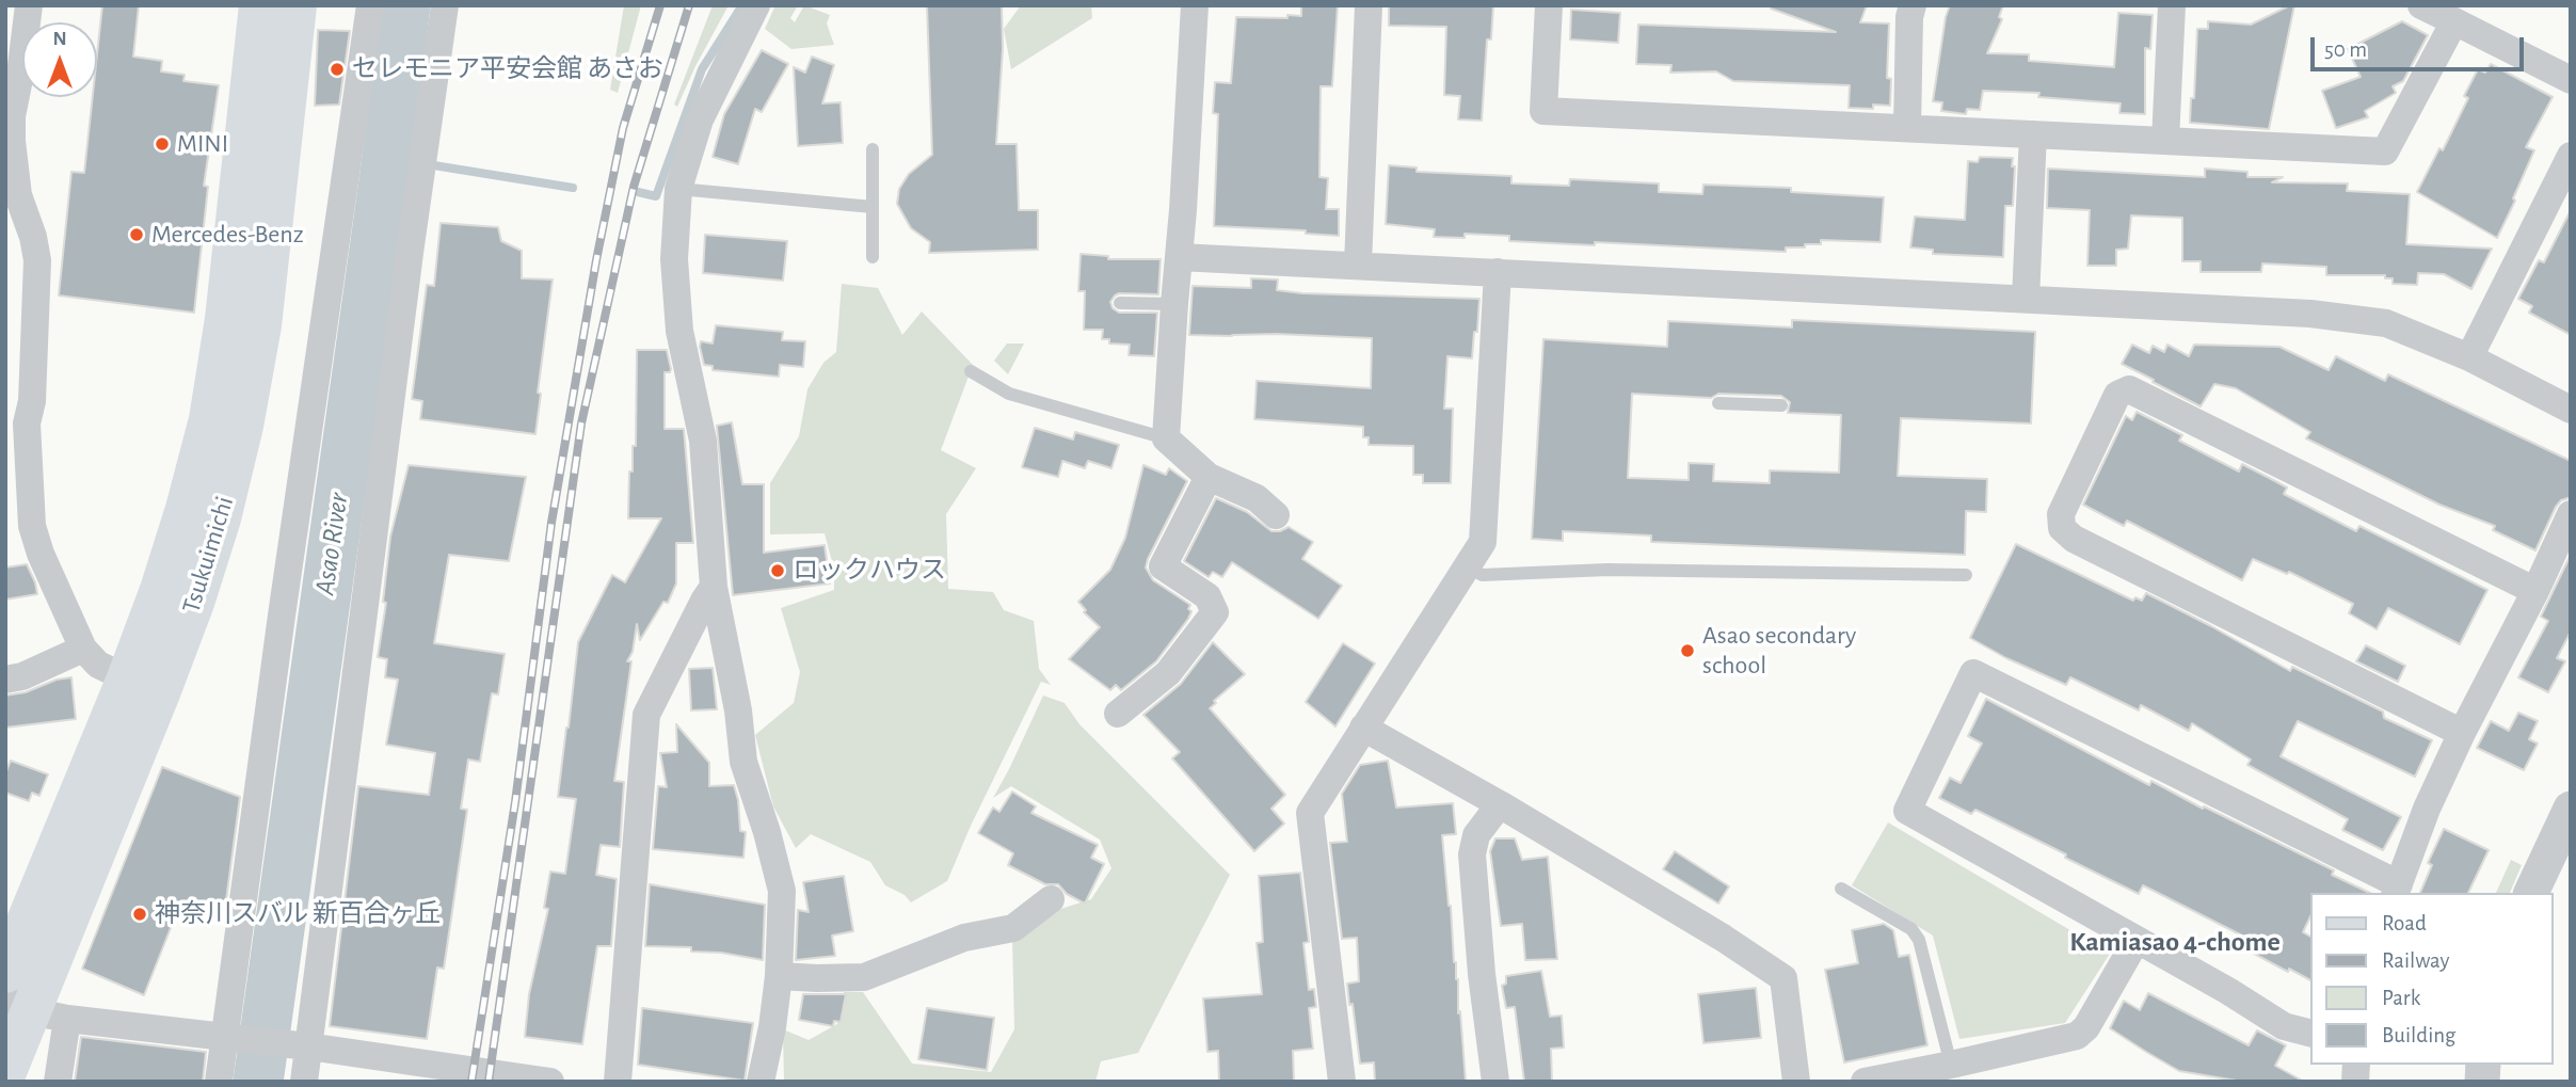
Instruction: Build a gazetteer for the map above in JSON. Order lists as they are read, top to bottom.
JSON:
{
  "streets": {
    "main road": ["Tsukuimichi"]
  },
  "districts": ["Kamiasao 4-chome"],
  "water": ["Asao River"],
  "places": [
    "セレモニア平安会館 あさお",
    "MINI",
    "Mercedes-Benz",
    "ロックハウス",
    "Asao secondary school",
    "神奈川スバル 新百合ヶ丘"
  ],
  "legend": [
    "Road",
    "Railway",
    "Park",
    "Building"
  ],
  "scale_bar": "50 m",
  "north": "top"
}
